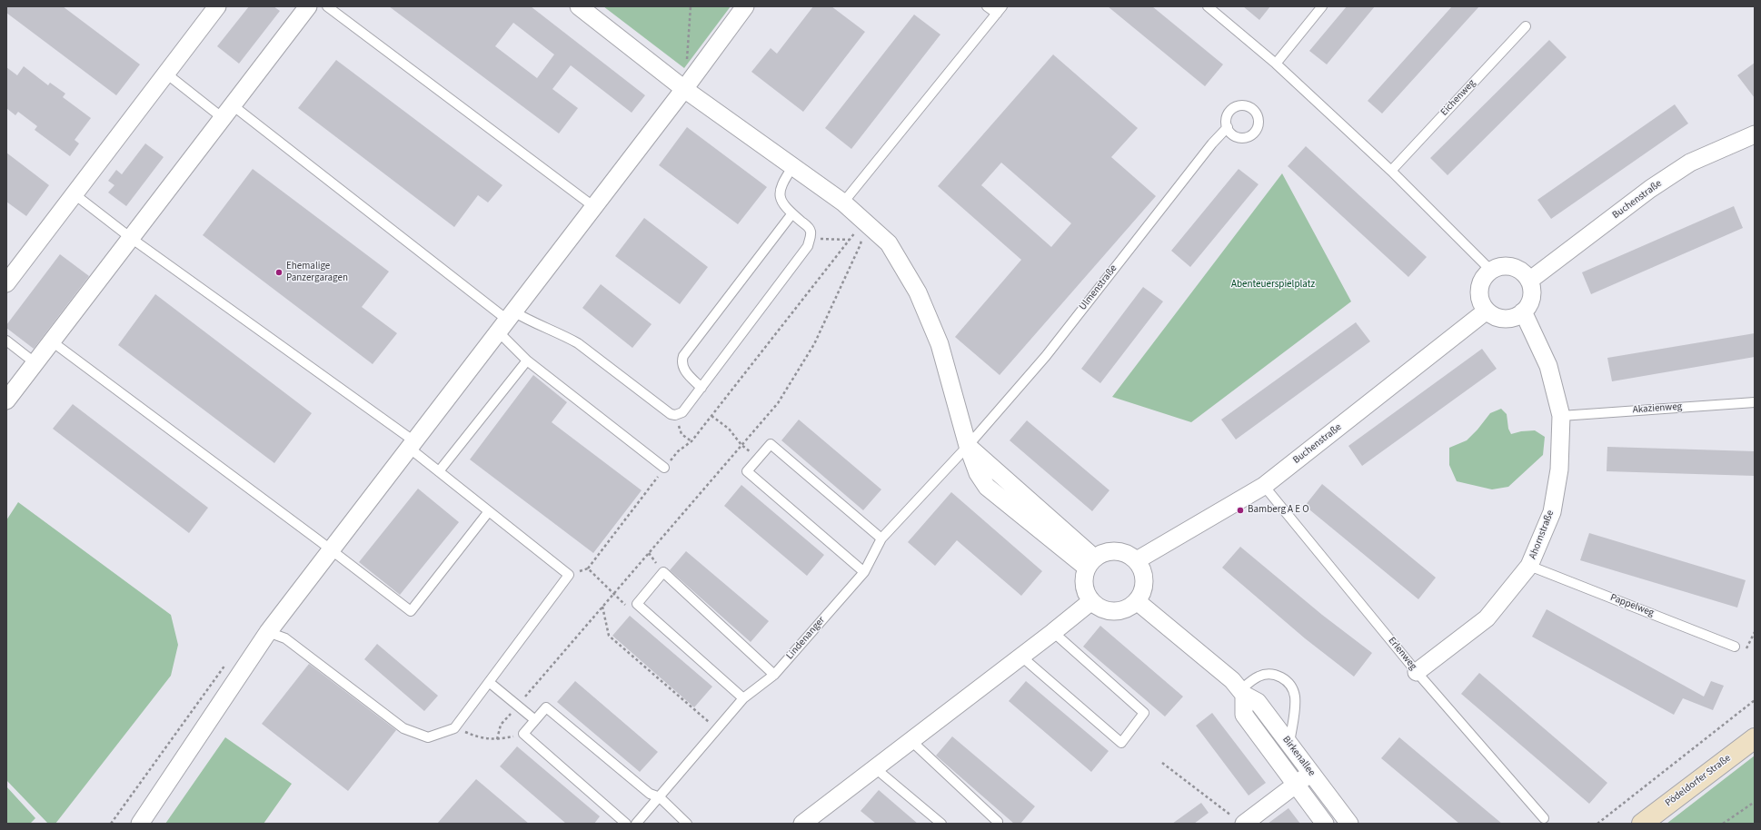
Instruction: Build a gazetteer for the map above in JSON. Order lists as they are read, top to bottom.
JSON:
{
  "streets": {
    "main road": ["Pödeldorfer Straße"],
    "street": ["Buchenstraße", "Ahornstraße", "Birkenallee"],
    "lane": [
      "Eichenweg",
      "Ulmenstraße",
      "Akazienweg",
      "Pappelweg",
      "Lindenanger",
      "Erlenweg"
    ]
  },
  "crossings": [
    ["Buchenstraße", "Ahornstraße"],
    ["Buchenstraße", "Erlenweg"],
    ["Buchenstraße", "Birkenallee"],
    ["Ulmenstraße", "Lindenanger"],
    ["Akazienweg", "Ahornstraße"],
    ["Ahornstraße", "Pappelweg"],
    ["Ahornstraße", "Erlenweg"]
  ],
  "parks": ["Abenteuerspielplatz"],
  "places": ["Ehemalige Panzergaragen", "Bamberg A E O"]
}
